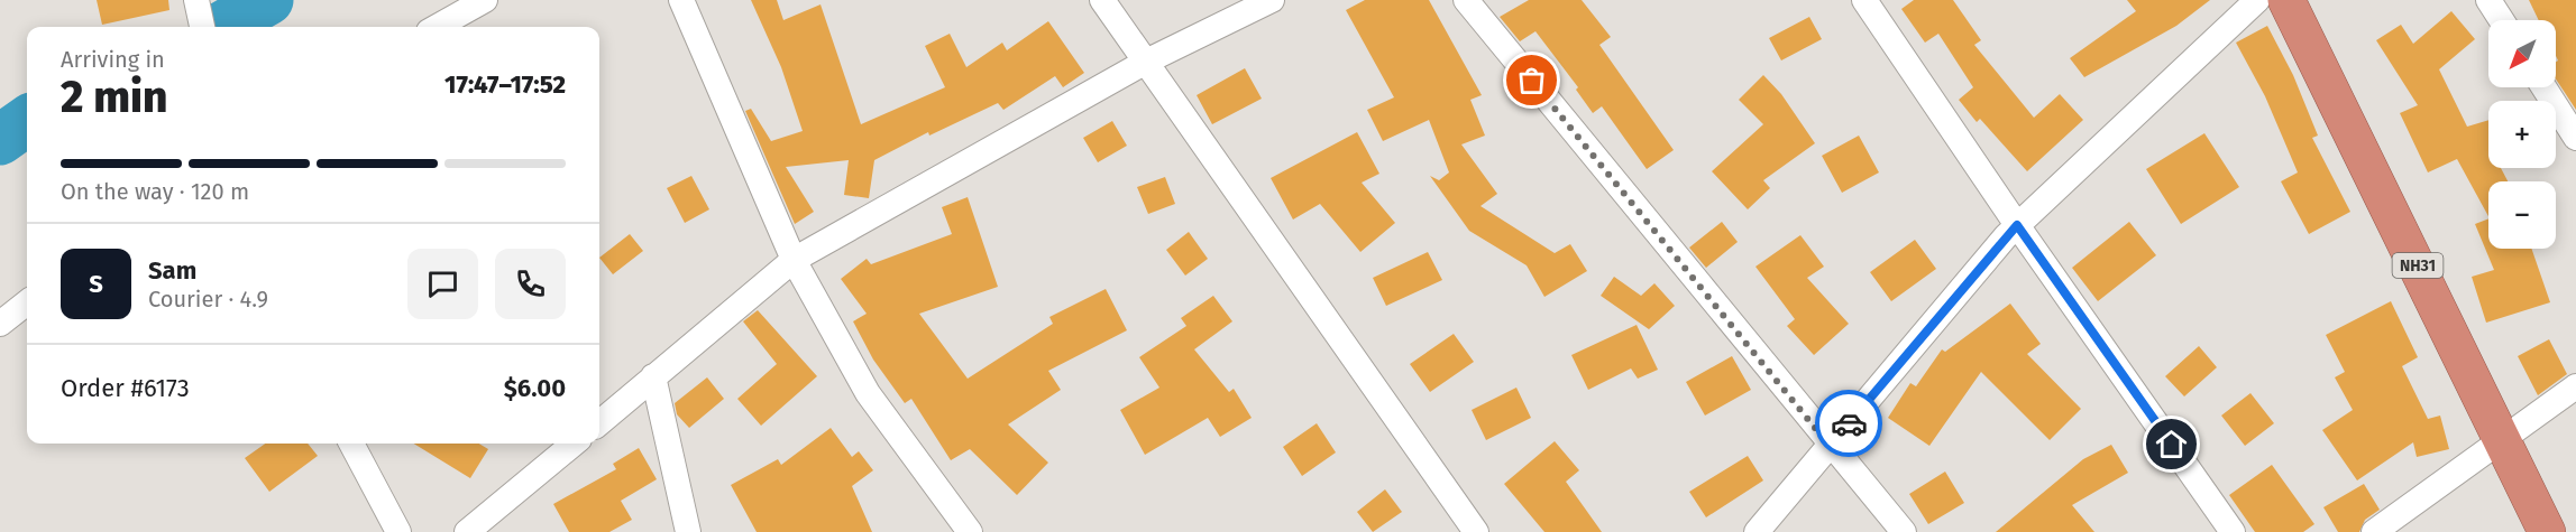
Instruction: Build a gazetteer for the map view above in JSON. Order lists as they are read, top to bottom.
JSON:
{
  "streets": {
    "highway": ["NH31"]
  },
  "north": "bottom left",
  "page": {
    "map_buttons": ["+", "−"],
    "heading": ["2 min", "Arriving in", "17:47–17:52"],
    "panel": [
      "Sam",
      "Courier · 4.9",
      "Order #6173",
      "$6.00"
    ],
    "bar": "On the way · 120 m",
    "round": "S"
  }
}
